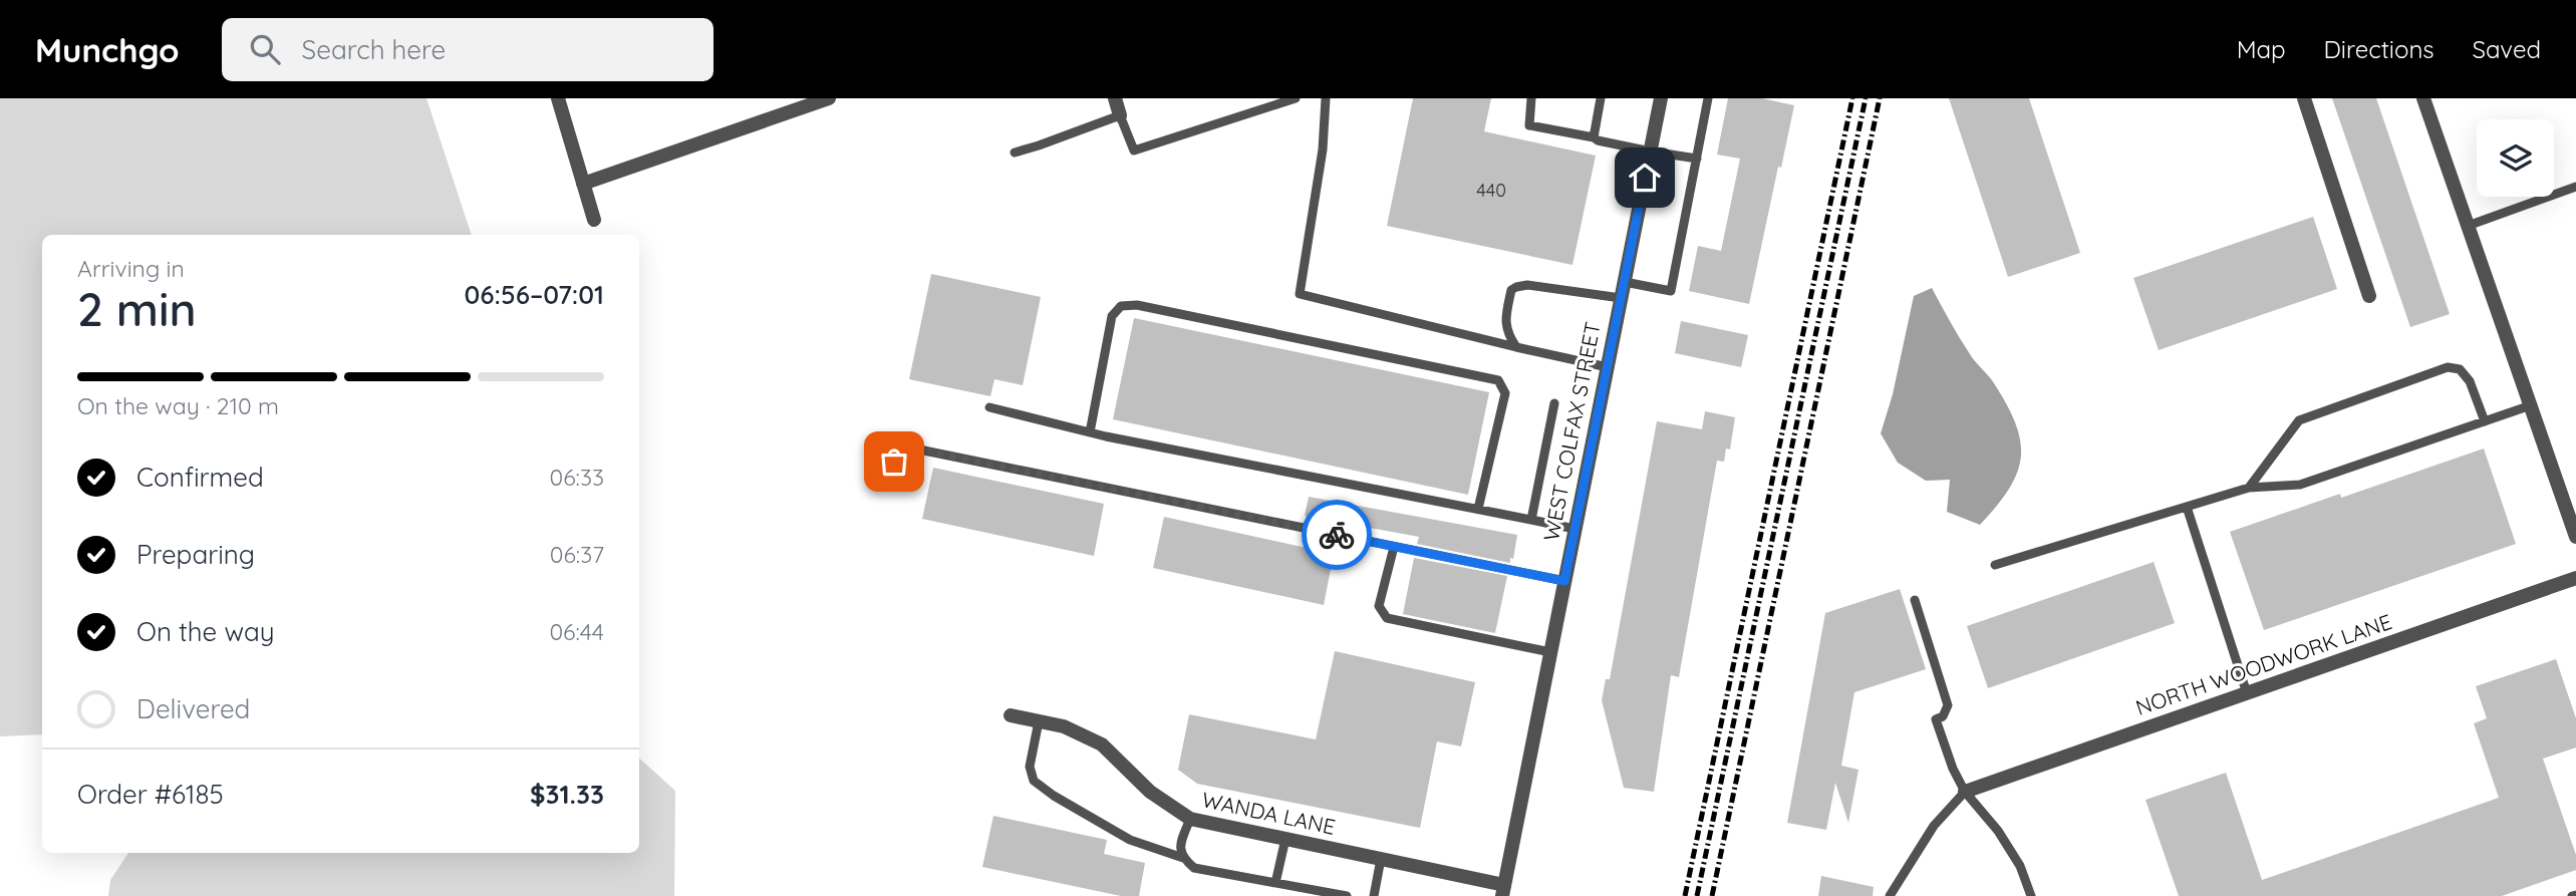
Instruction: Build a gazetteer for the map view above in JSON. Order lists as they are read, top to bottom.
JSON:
{
  "streets": {
    "street": ["WEST COLFAX STREET", "NORTH WOODWORK LANE", "WANDA LANE"]
  },
  "crossings": [
    ["WEST COLFAX STREET", "WANDA LANE"]
  ],
  "house_numbers": ["440"],
  "page": {
    "header": "Munchgo",
    "search": "Search here",
    "nav": ["Map", "Directions", "Saved"],
    "heading": ["2 min", "Arriving in", "06:56–07:01"],
    "panel": ["Order #6185", "$31.33"],
    "bar": "On the way · 210 m",
    "list": [
      ["Confirmed", "06:33"],
      ["Preparing", "06:37"],
      ["On the way", "06:44"],
      "Delivered"
    ]
  }
}
